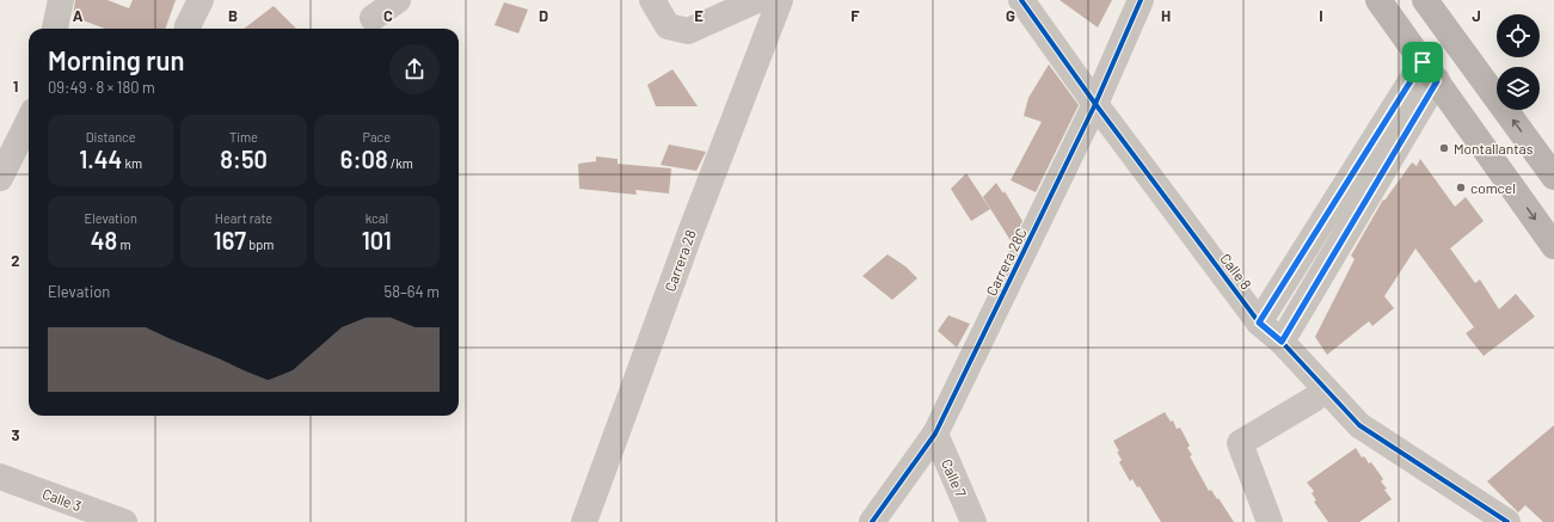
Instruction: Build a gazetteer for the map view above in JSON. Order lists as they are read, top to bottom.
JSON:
{
  "streets": {
    "street": [
      "Carrera 28",
      "Carrera 28C",
      "Calle 8",
      "Calle 7",
      "Calle 3"
    ]
  },
  "crossings": [
    ["Carrera 28C", "Calle 8"],
    ["Carrera 28C", "Calle 7"]
  ],
  "places": ["Montallantas", "comcel"],
  "page": {
    "heading": ["Morning run", "09:49 · 8 × 180 m"],
    "stats": [
      ["Distance", "1.44 km"],
      ["Time", "8:50"],
      ["Pace", "6:08 /km"],
      ["Elevation", "48 m"],
      ["Heart rate", "167 bpm"],
      ["kcal", "101"]
    ],
    "chart": ["Elevation", "58–64 m"]
  },
  "grid": {
    "columns": [
      "A",
      "B",
      "C",
      "D",
      "E",
      "F",
      "G",
      "H",
      "I",
      "J"
    ],
    "rows": ["1", "2", "3"]
  }
}
